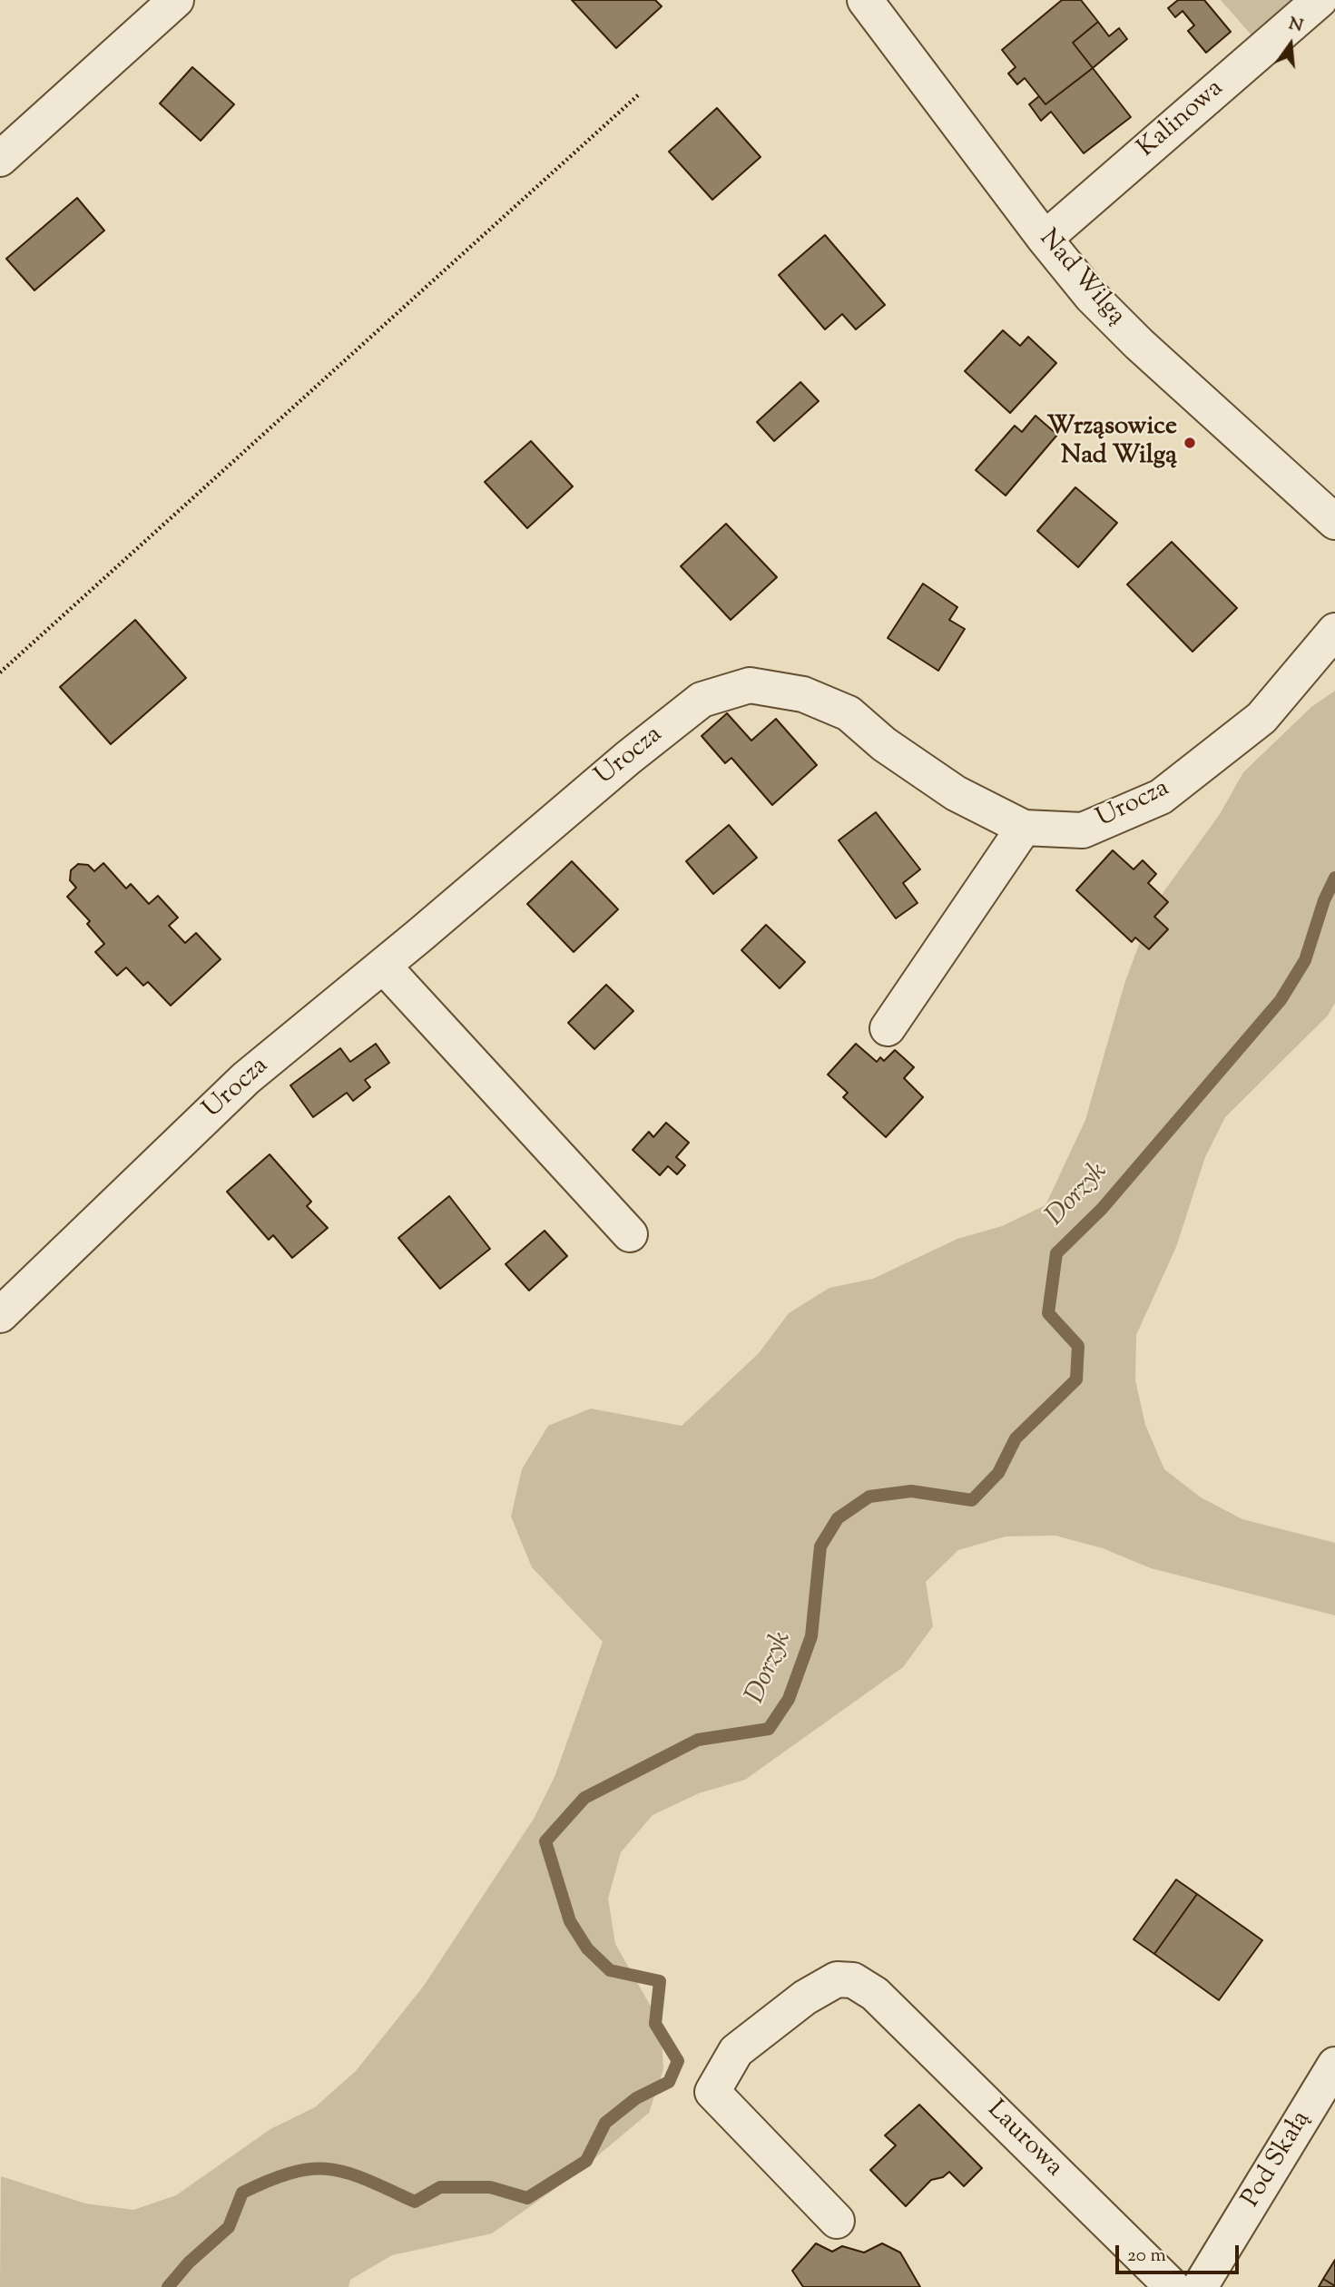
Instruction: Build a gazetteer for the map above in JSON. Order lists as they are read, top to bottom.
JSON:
{
  "streets": {
    "street": [
      "Kalinowa",
      "Nad Wilgą",
      "Urocza",
      "Laurowa",
      "Pod Skałą"
    ]
  },
  "crossings": [
    ["Kalinowa", "Nad Wilgą"]
  ],
  "water": ["Dorzyk"],
  "places": ["Wrząsowice Nad Wilgą"],
  "scale_bar": "20 m",
  "north": "top"
}
